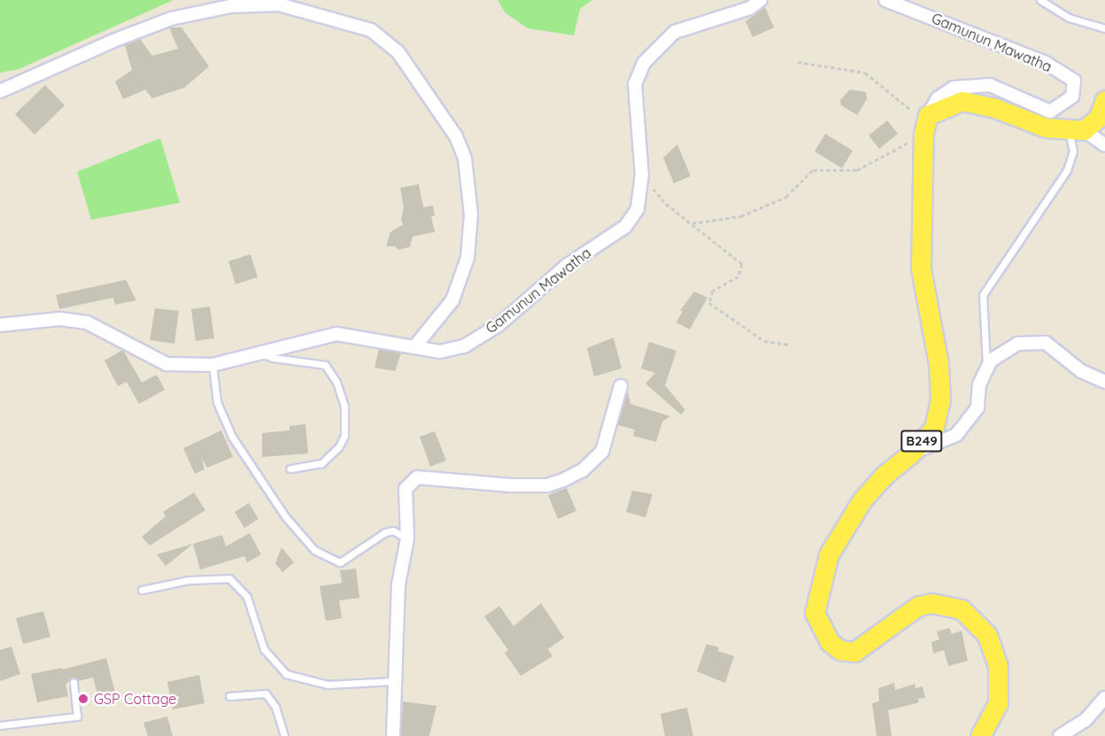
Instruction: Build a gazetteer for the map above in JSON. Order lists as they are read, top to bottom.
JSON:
{
  "streets": {
    "main road": ["B249"],
    "street": ["Gamunun Mawatha"]
  },
  "crossings": [
    ["Gamunun Mawatha", "B249"]
  ],
  "places": ["GSP Cottage"]
}
